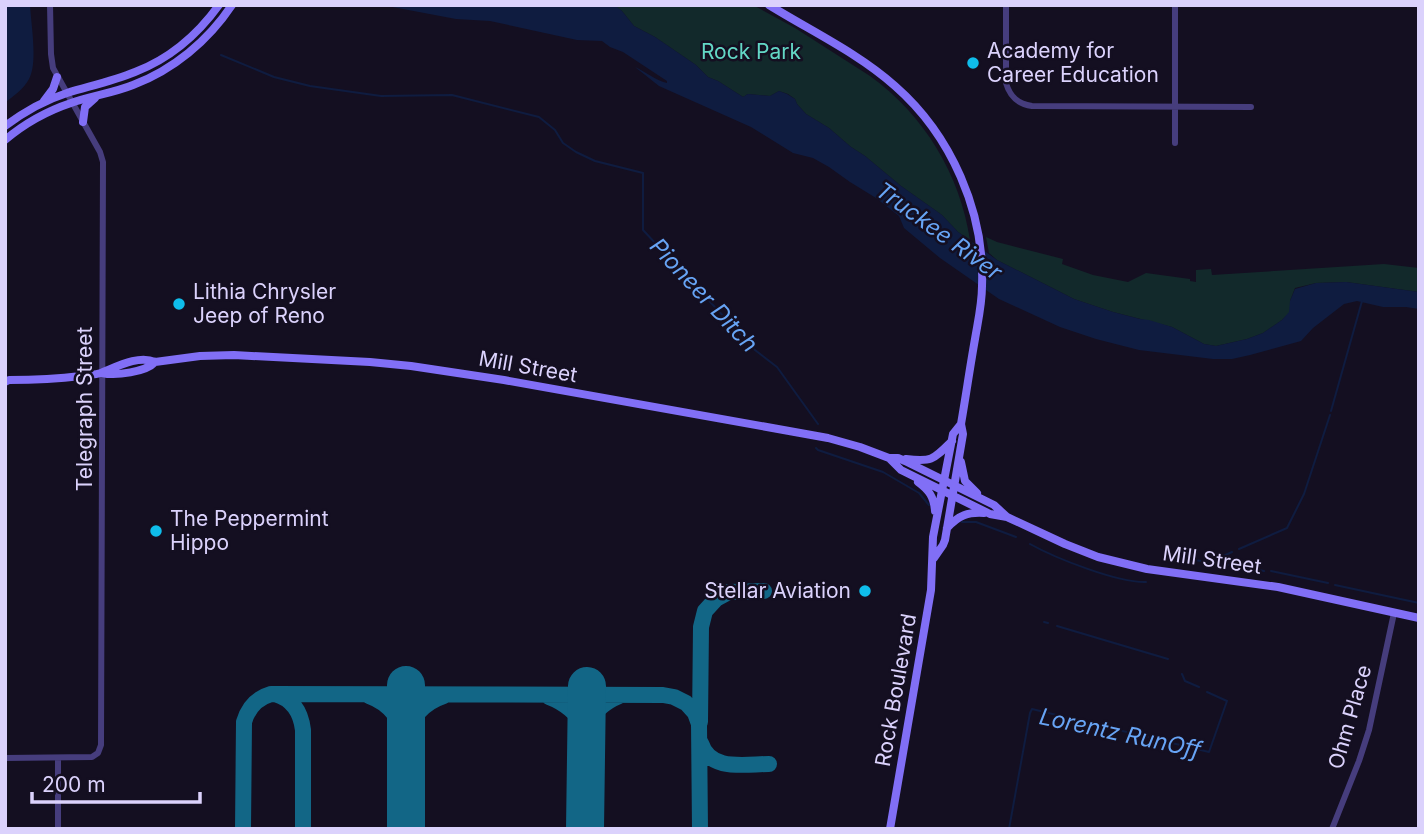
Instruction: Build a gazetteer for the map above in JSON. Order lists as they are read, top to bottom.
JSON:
{
  "streets": {
    "main road": ["Mill Street", "Rock Boulevard"],
    "street": ["Telegraph Street", "Ohm Place"]
  },
  "crossings": [
    ["Mill Street", "Telegraph Street"],
    ["Mill Street", "Rock Boulevard"],
    ["Mill Street", "Ohm Place"]
  ],
  "water": ["Truckee River", "Pioneer Ditch", "Lorentz RunOff"],
  "parks": ["Rock Park"],
  "places": [
    "Academy for Career Education",
    "Lithia Chrysler Jeep of Reno",
    "The Peppermint Hippo",
    "Stellar Aviation"
  ],
  "scale_bar": "200 m"
}
